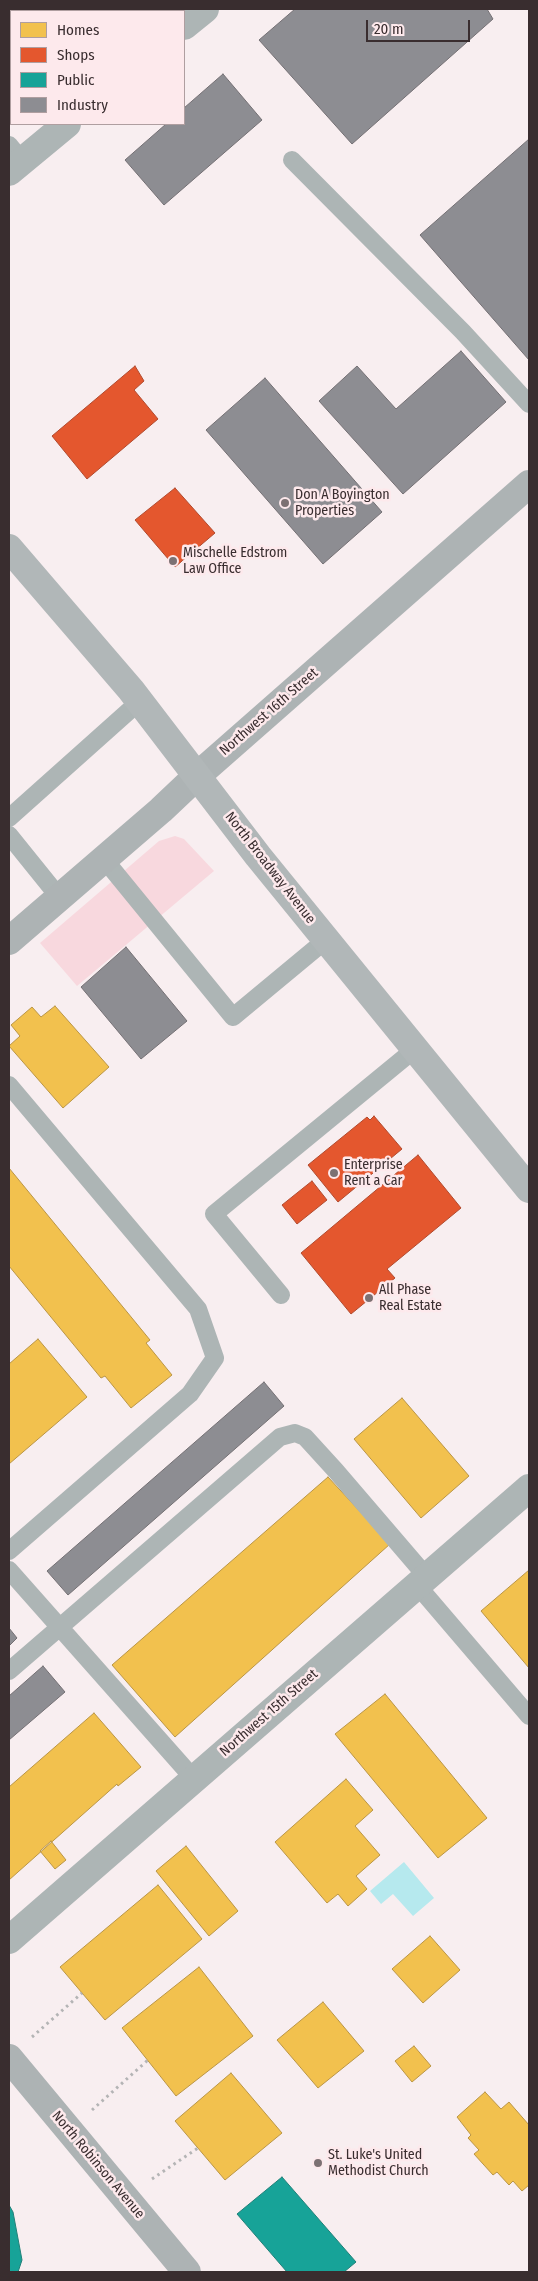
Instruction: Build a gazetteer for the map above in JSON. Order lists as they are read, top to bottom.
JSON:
{
  "streets": {
    "main road": ["North Broadway Avenue"],
    "street": ["Northwest 16th Street", "Northwest 15th Street", "North Robinson Avenue"]
  },
  "crossings": [
    ["Northwest 16th Street", "North Broadway Avenue"]
  ],
  "places": [
    "Don A Boyington Properties",
    "Mischelle Edstrom Law Office",
    "Enterprise Rent a Car",
    "All Phase Real Estate",
    "St. Luke's United Methodist Church"
  ],
  "legend": [
    "Homes",
    "Shops",
    "Public",
    "Industry"
  ],
  "scale_bar": "20 m"
}
